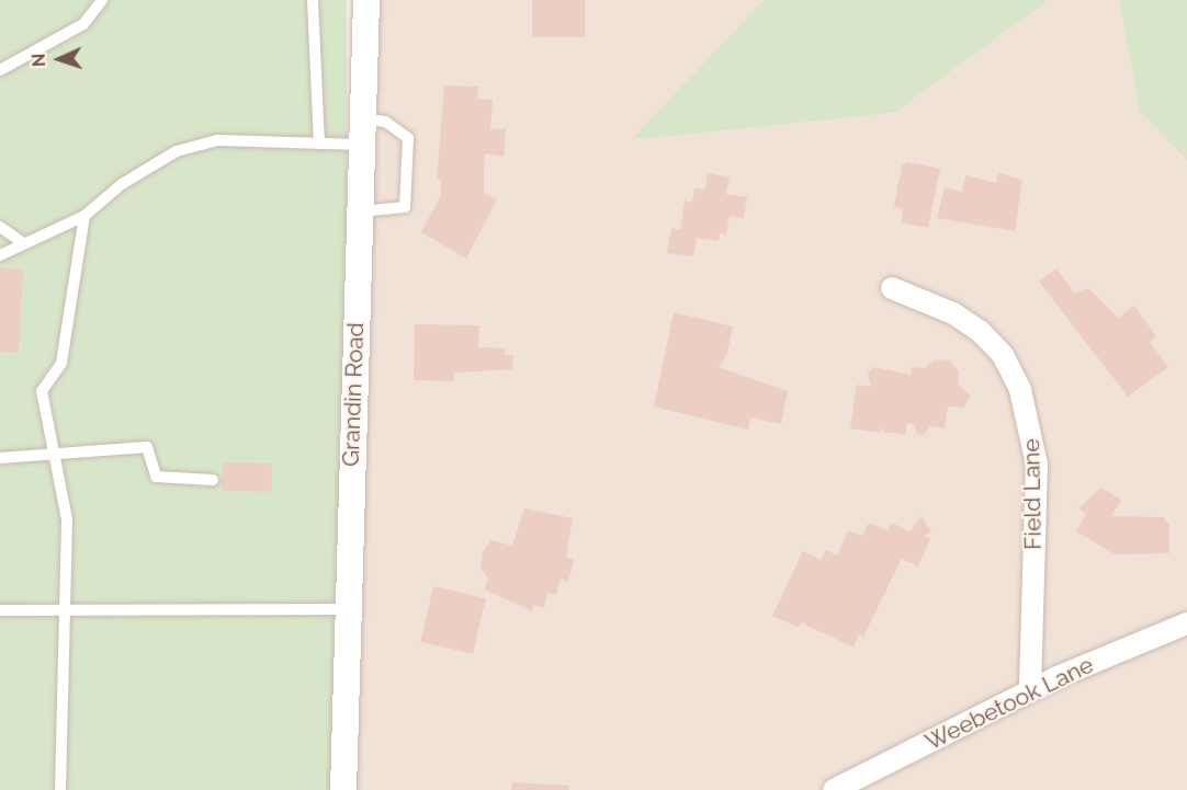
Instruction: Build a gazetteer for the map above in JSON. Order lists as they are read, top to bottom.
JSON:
{
  "streets": {
    "street": ["Grandin Road", "Field Lane", "Weebetook Lane"]
  },
  "crossings": [
    ["Field Lane", "Weebetook Lane"]
  ],
  "north": "left"
}
